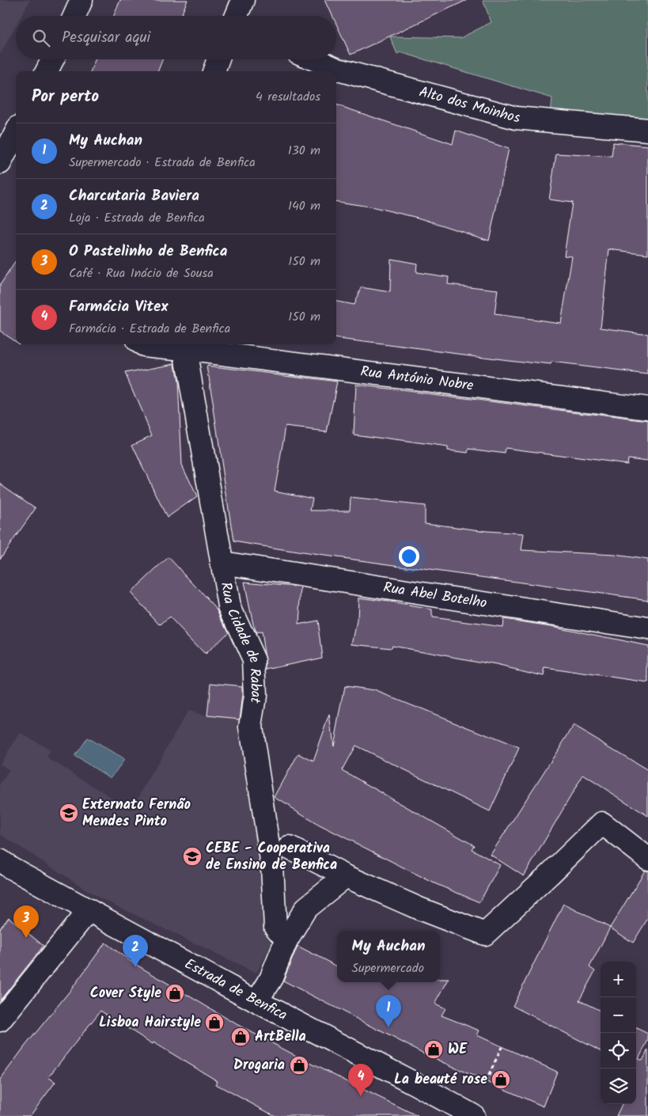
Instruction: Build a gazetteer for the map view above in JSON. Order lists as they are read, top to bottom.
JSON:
{
  "streets": {
    "street": [
      "Alto dos Moinhos",
      "Rua António Nobre",
      "Rua Abel Botelho",
      "Rua Cidade de Rabat",
      "Estrada de Benfica"
    ]
  },
  "crossings": [
    ["Rua António Nobre", "Rua Cidade de Rabat"],
    ["Rua Abel Botelho", "Rua Cidade de Rabat"]
  ],
  "places": {
    "school or university": ["Externato Fernão Mendes Pinto", "CEBE - Cooperativa de Ensino de Benfica"],
    "shop": [
      "Cover Style",
      "Lisboa Hairstyle",
      "ArtBella",
      "WE",
      "Drogaria",
      "La beauté rose"
    ]
  },
  "page": {
    "search": "Pesquisar aqui",
    "heading": ["Por perto", "4 resultados"],
    "list": [
      {
        "mark": "1",
        "name": "My Auchan",
        "note": "Supermercado · Estrada de Benfica",
        "value": "130 m"
      },
      {
        "mark": "2",
        "name": "Charcutaria Baviera",
        "note": "Loja · Estrada de Benfica",
        "value": "140 m"
      },
      {
        "mark": "3",
        "name": "O Pastelinho de Benfica",
        "note": "Café · Rua Inácio de Sousa",
        "value": "150 m"
      },
      {
        "mark": "4",
        "name": "Farmácia Vitex",
        "note": "Farmácia · Estrada de Benfica",
        "value": "150 m"
      }
    ],
    "pins": [
      "3",
      "2",
      "1",
      "4"
    ],
    "popup": ["My Auchan", "Supermercado"],
    "map_buttons": ["+", "−"]
  }
}
